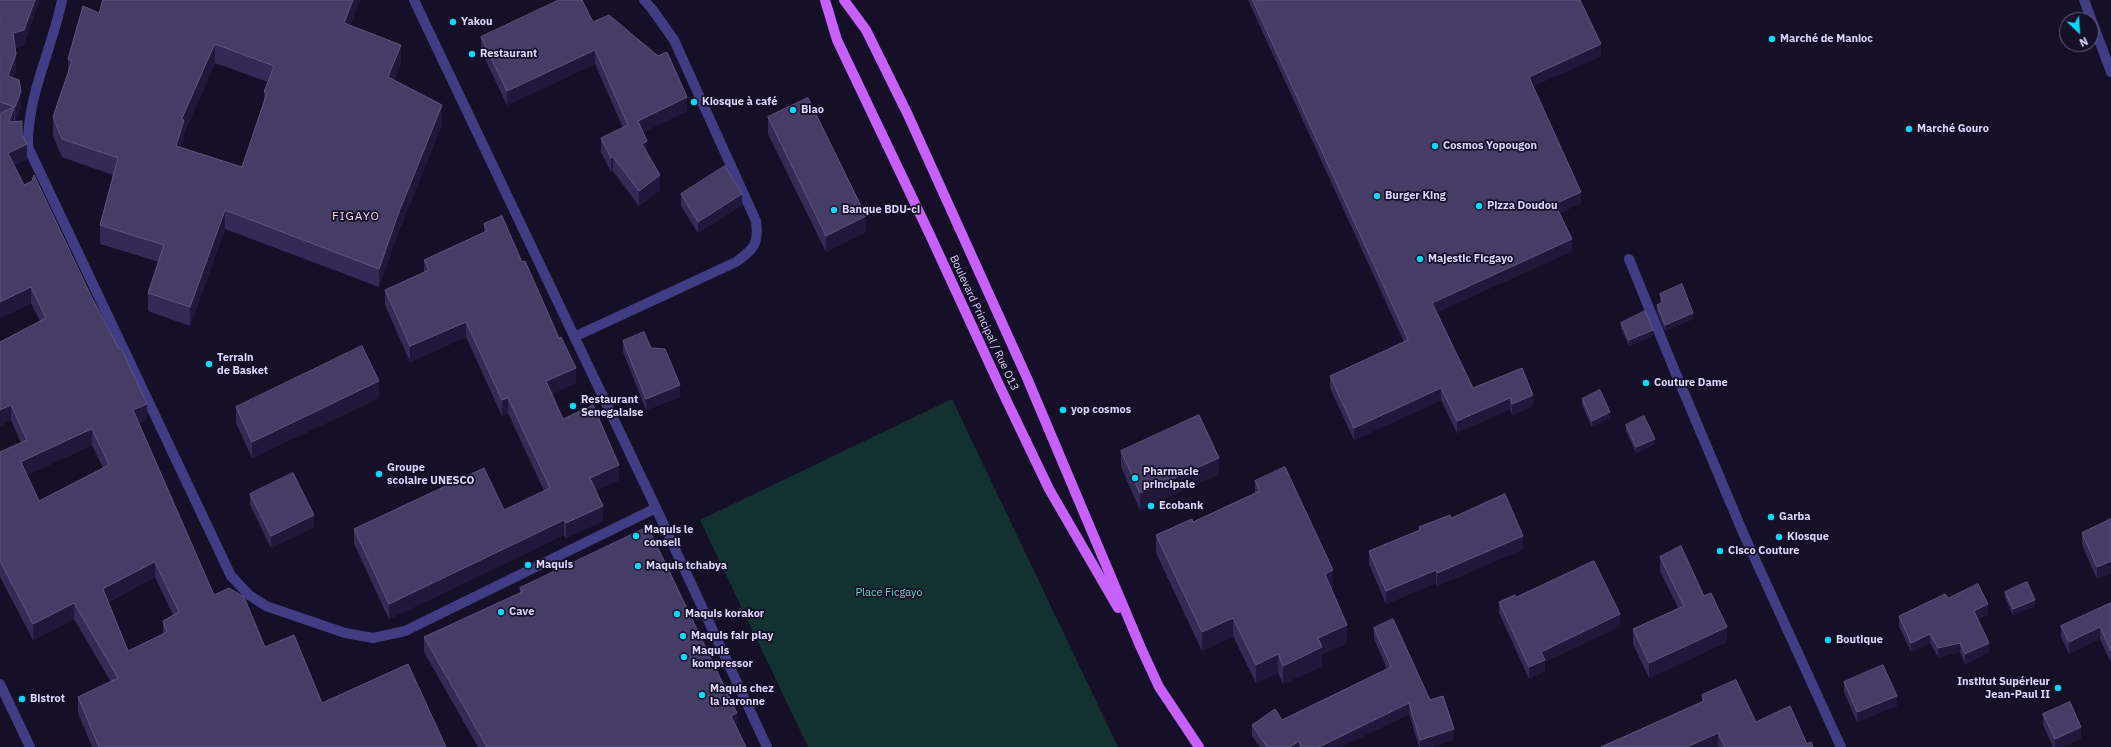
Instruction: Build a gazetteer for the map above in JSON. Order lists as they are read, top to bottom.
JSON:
{
  "streets": {
    "main road": ["Boulevard Principal / Rue O13"]
  },
  "districts": ["FIGAYO"],
  "parks": ["Place Ficgayo"],
  "places": [
    "Yakou",
    "Marché de Manioc",
    "Restaurant",
    "Kiosque à café",
    "Biao",
    "Marché Gouro",
    "Cosmos Yopougon",
    "Burger King",
    "Pizza Doudou",
    "Banque BDU-ci",
    "Majestic Ficgayo",
    "Terrain de Basket",
    "Couture Dame",
    "Restaurant Senegalaise",
    "yop cosmos",
    "Groupe scolaire UNESCO",
    "Pharmacie principale",
    "Ecobank",
    "Garba",
    "Maquis le conseil",
    "Kiosque",
    "Cisco Couture",
    "Maquis",
    "Maquis tchabya",
    "Cave",
    "Maquis korakor",
    "Maquis fair play",
    "Boutique",
    "Maquis kompressor",
    "Institut Supérieur Jean-Paul II",
    "Maquis chez la baronne",
    "Bistrot"
  ],
  "north": "bottom right"
}
